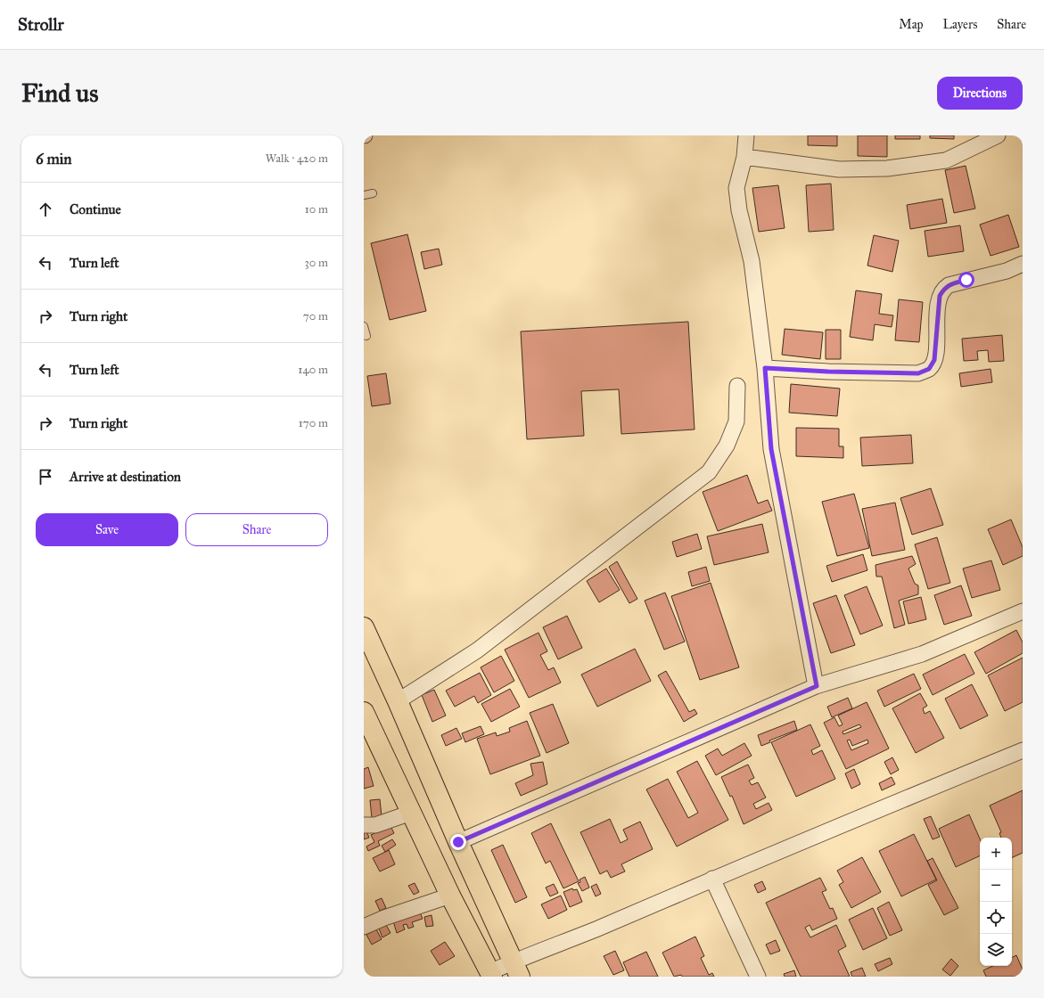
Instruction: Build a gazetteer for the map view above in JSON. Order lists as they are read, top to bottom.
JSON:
{
  "page": {
    "header": "Strollr",
    "nav": ["Map", "Layers", "Share"],
    "buttons": [
      "Directions",
      ["Save", "Share"]
    ],
    "title": "Find us",
    "heading": ["6 min", "Walk · 420 m"],
    "list": [
      ["Continue", "10 m"],
      ["Turn left", "30 m"],
      ["Turn right", "70 m"],
      ["Turn left", "140 m"],
      ["Turn right", "170 m"],
      "Arrive at destination"
    ],
    "map_buttons": ["+", "−"]
  }
}
